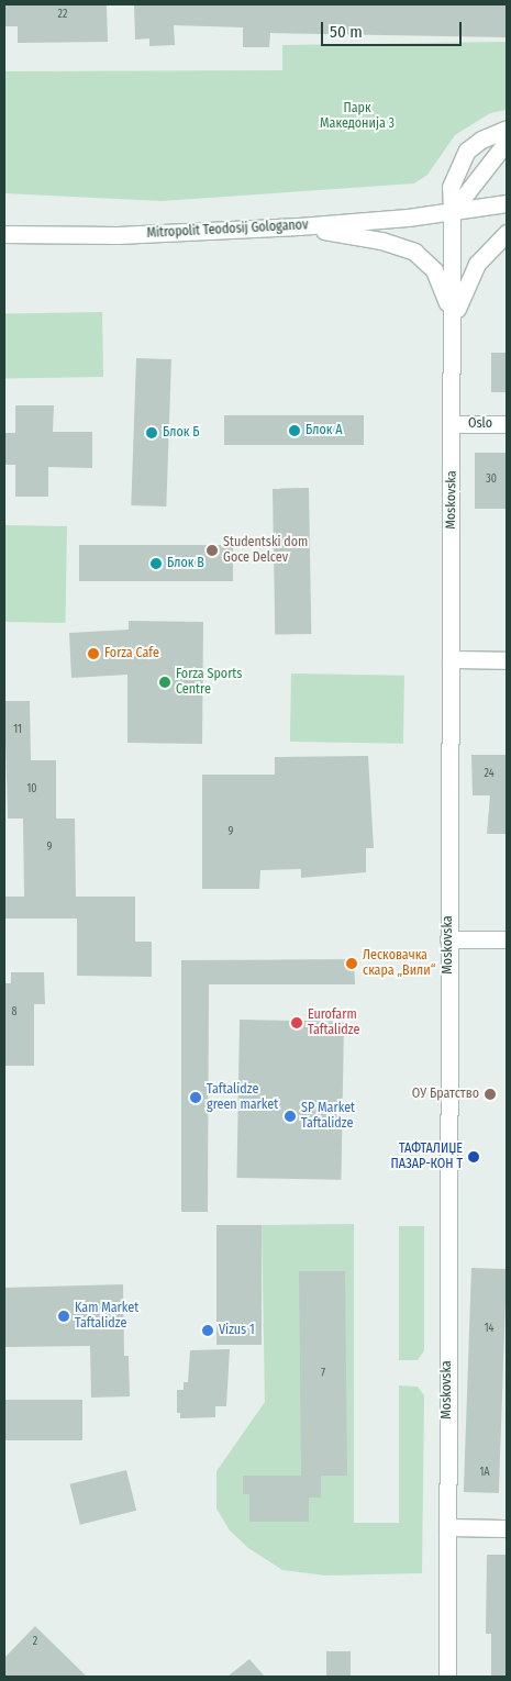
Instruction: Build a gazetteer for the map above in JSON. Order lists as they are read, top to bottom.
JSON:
{
  "streets": {
    "street": ["Mitropolit Teodosij Gologanov", "Oslo", "Moskovska"]
  },
  "crossings": [
    ["Mitropolit Teodosij Gologanov", "Moskovska"],
    ["Oslo", "Moskovska"]
  ],
  "parks": ["Парк Македонија 3"],
  "places": [
    "Блок А",
    "Блок Б",
    "Studentski dom Goce Delcev",
    "Блок В",
    "Forza Cafe",
    "Forza Sports Centre",
    "Лесковачка скара „Вили“",
    "Eurofarm Taftalidze",
    "ОУ Братство",
    "Taftalidze green market",
    "SP Market Taftalidze",
    "ТАФТАЛИЏЕ ПАЗАР-КОН Т",
    "Kam Market Taftalidze",
    "Vizus 1"
  ],
  "house_numbers": [
    "22",
    "30",
    "11",
    "24",
    "10",
    "9",
    "9",
    "8",
    "14",
    "7",
    "1А",
    "2"
  ],
  "scale_bar": "50 m"
}
